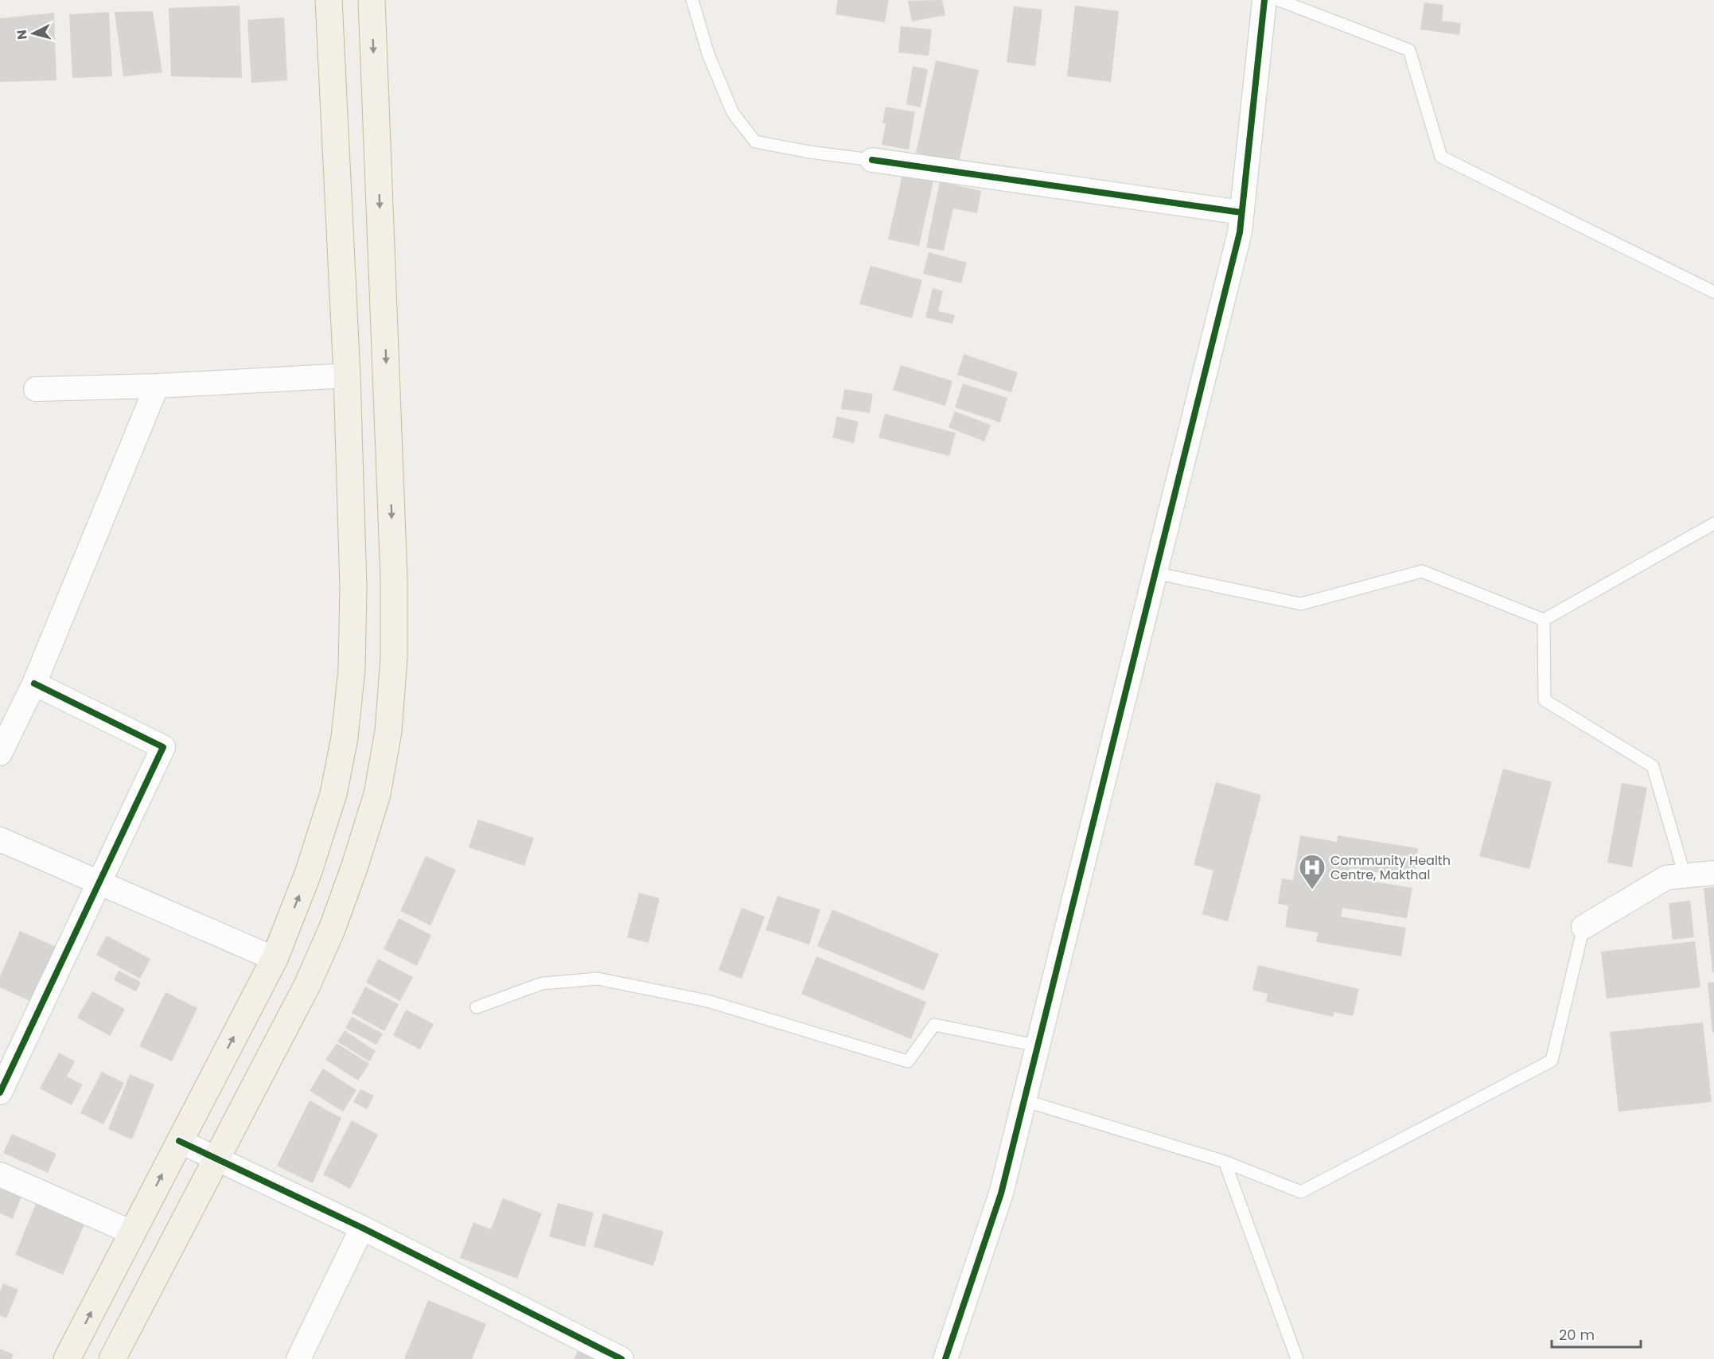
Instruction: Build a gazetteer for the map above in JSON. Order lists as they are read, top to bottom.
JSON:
{
  "places": {
    "hospital": ["Community Health Centre, Makthal"]
  },
  "scale_bar": "20 m",
  "north": "left"
}
